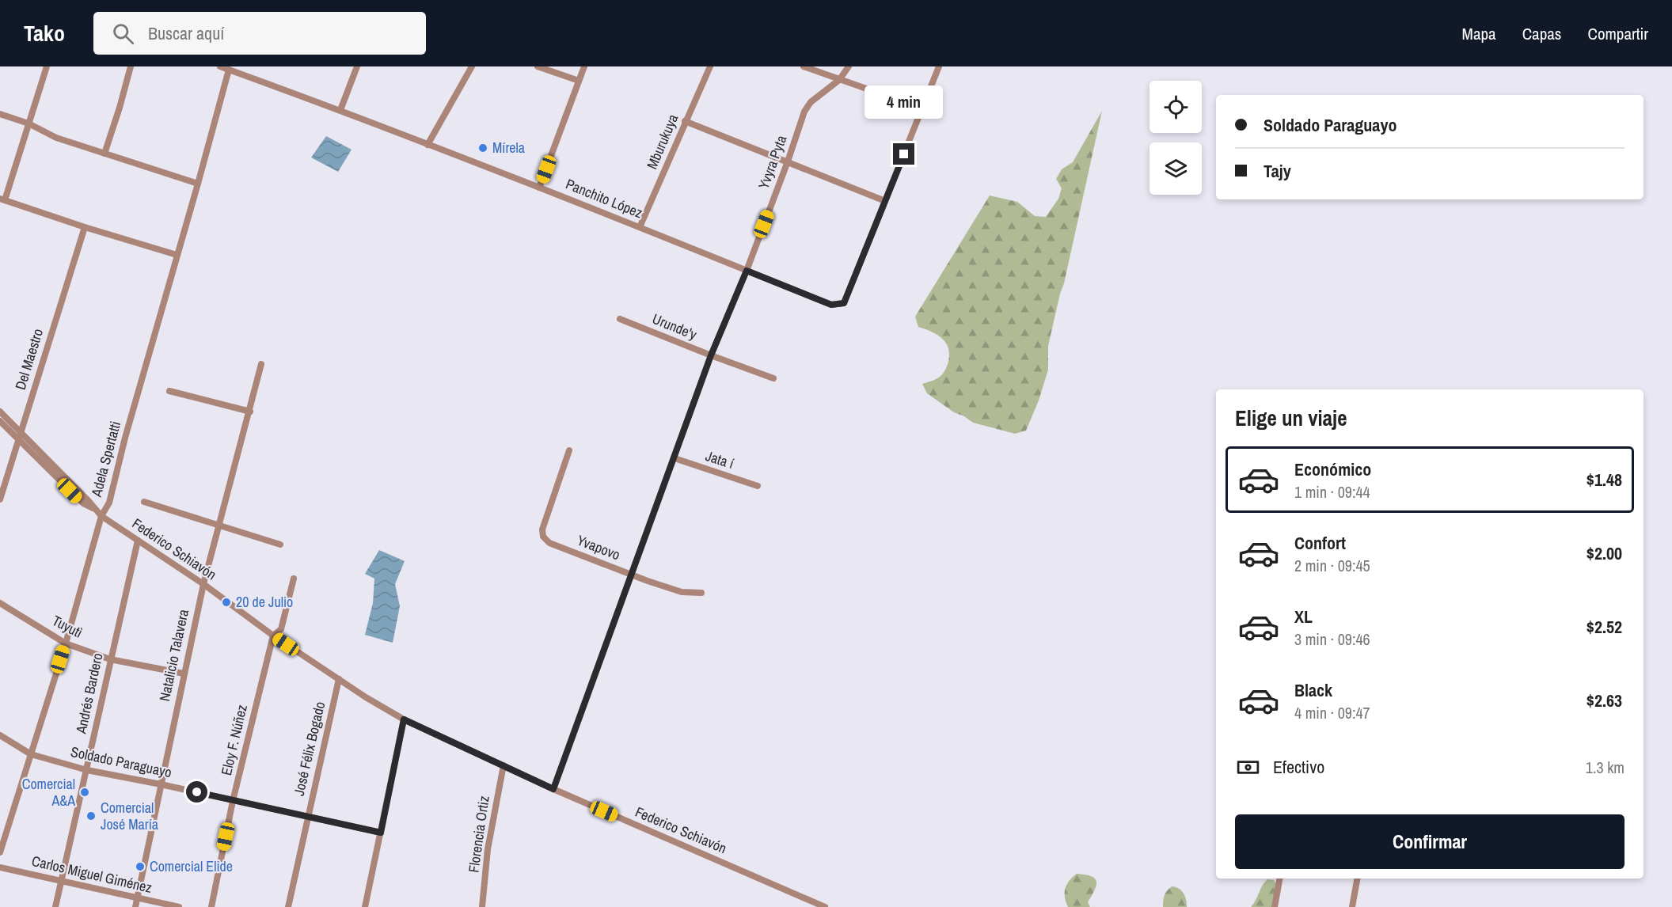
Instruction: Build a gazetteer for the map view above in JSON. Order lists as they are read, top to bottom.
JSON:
{
  "streets": {
    "street": [
      "Mburukuya",
      "Yvyra Pyta",
      "Panchito López",
      "Urunde'y",
      "Del Maestro",
      "Adela Spertatti",
      "Jata í",
      "Yvapovo",
      "Federico Schiavón",
      "Tuyutì",
      "Natalicio Talavera",
      "Andrés Bardero",
      "Eloy F. Núñez",
      "José Félix Bogado",
      "Soldado Paraguayo",
      "Florencia Ortiz",
      "Carlos Miguel Giménez"
    ]
  },
  "crossings": [
    ["Mburukuya", "Panchito López"],
    ["Yvyra Pyta", "Panchito López"],
    ["Yvyra Pyta", "Urunde'y"],
    ["Yvyra Pyta", "Jata í"],
    ["Yvyra Pyta", "Yvapovo"],
    ["Yvyra Pyta", "Federico Schiavón"],
    ["Panchito López", "Adela Spertatti"],
    ["Del Maestro", "Federico Schiavón"],
    ["Adela Spertatti", "Federico Schiavón"],
    ["Adela Spertatti", "Tuyutì"],
    ["Adela Spertatti", "Soldado Paraguayo"],
    ["Federico Schiavón", "Natalicio Talavera"],
    ["Federico Schiavón", "Andrés Bardero"],
    ["Federico Schiavón", "Eloy F. Núñez"],
    ["Federico Schiavón", "José Félix Bogado"],
    ["Federico Schiavón", "Florencia Ortiz"],
    ["Tuyutì", "Natalicio Talavera"],
    ["Tuyutì", "Andrés Bardero"],
    ["Natalicio Talavera", "Soldado Paraguayo"],
    ["Natalicio Talavera", "Carlos Miguel Giménez"],
    ["Andrés Bardero", "Soldado Paraguayo"],
    ["Andrés Bardero", "Carlos Miguel Giménez"],
    ["Eloy F. Núñez", "Soldado Paraguayo"],
    ["José Félix Bogado", "Soldado Paraguayo"]
  ],
  "places": [
    "Mírela",
    "20 de Julio",
    "Comercial A&A",
    "Comercial José María",
    "Comercial Elide"
  ],
  "page": {
    "header": "Tako",
    "search": "Buscar aquí",
    "nav": ["Mapa", "Capas", "Compartir"],
    "bubble": "4 min",
    "banner": ["Soldado Paraguayo", "Tajy"],
    "heading": "Elige un viaje",
    "list": [
      {
        "name": "Económico",
        "note": "1 min · 09:44",
        "value": "$1.48"
      },
      {
        "name": "Confort",
        "note": "2 min · 09:45",
        "value": "$2.00"
      },
      {
        "name": "XL",
        "note": "3 min · 09:46",
        "value": "$2.52"
      },
      {
        "name": "Black",
        "note": "4 min · 09:47",
        "value": "$2.63"
      }
    ],
    "pay": ["Efectivo", "1.3 km"],
    "buttons": "Confirmar"
  }
}
